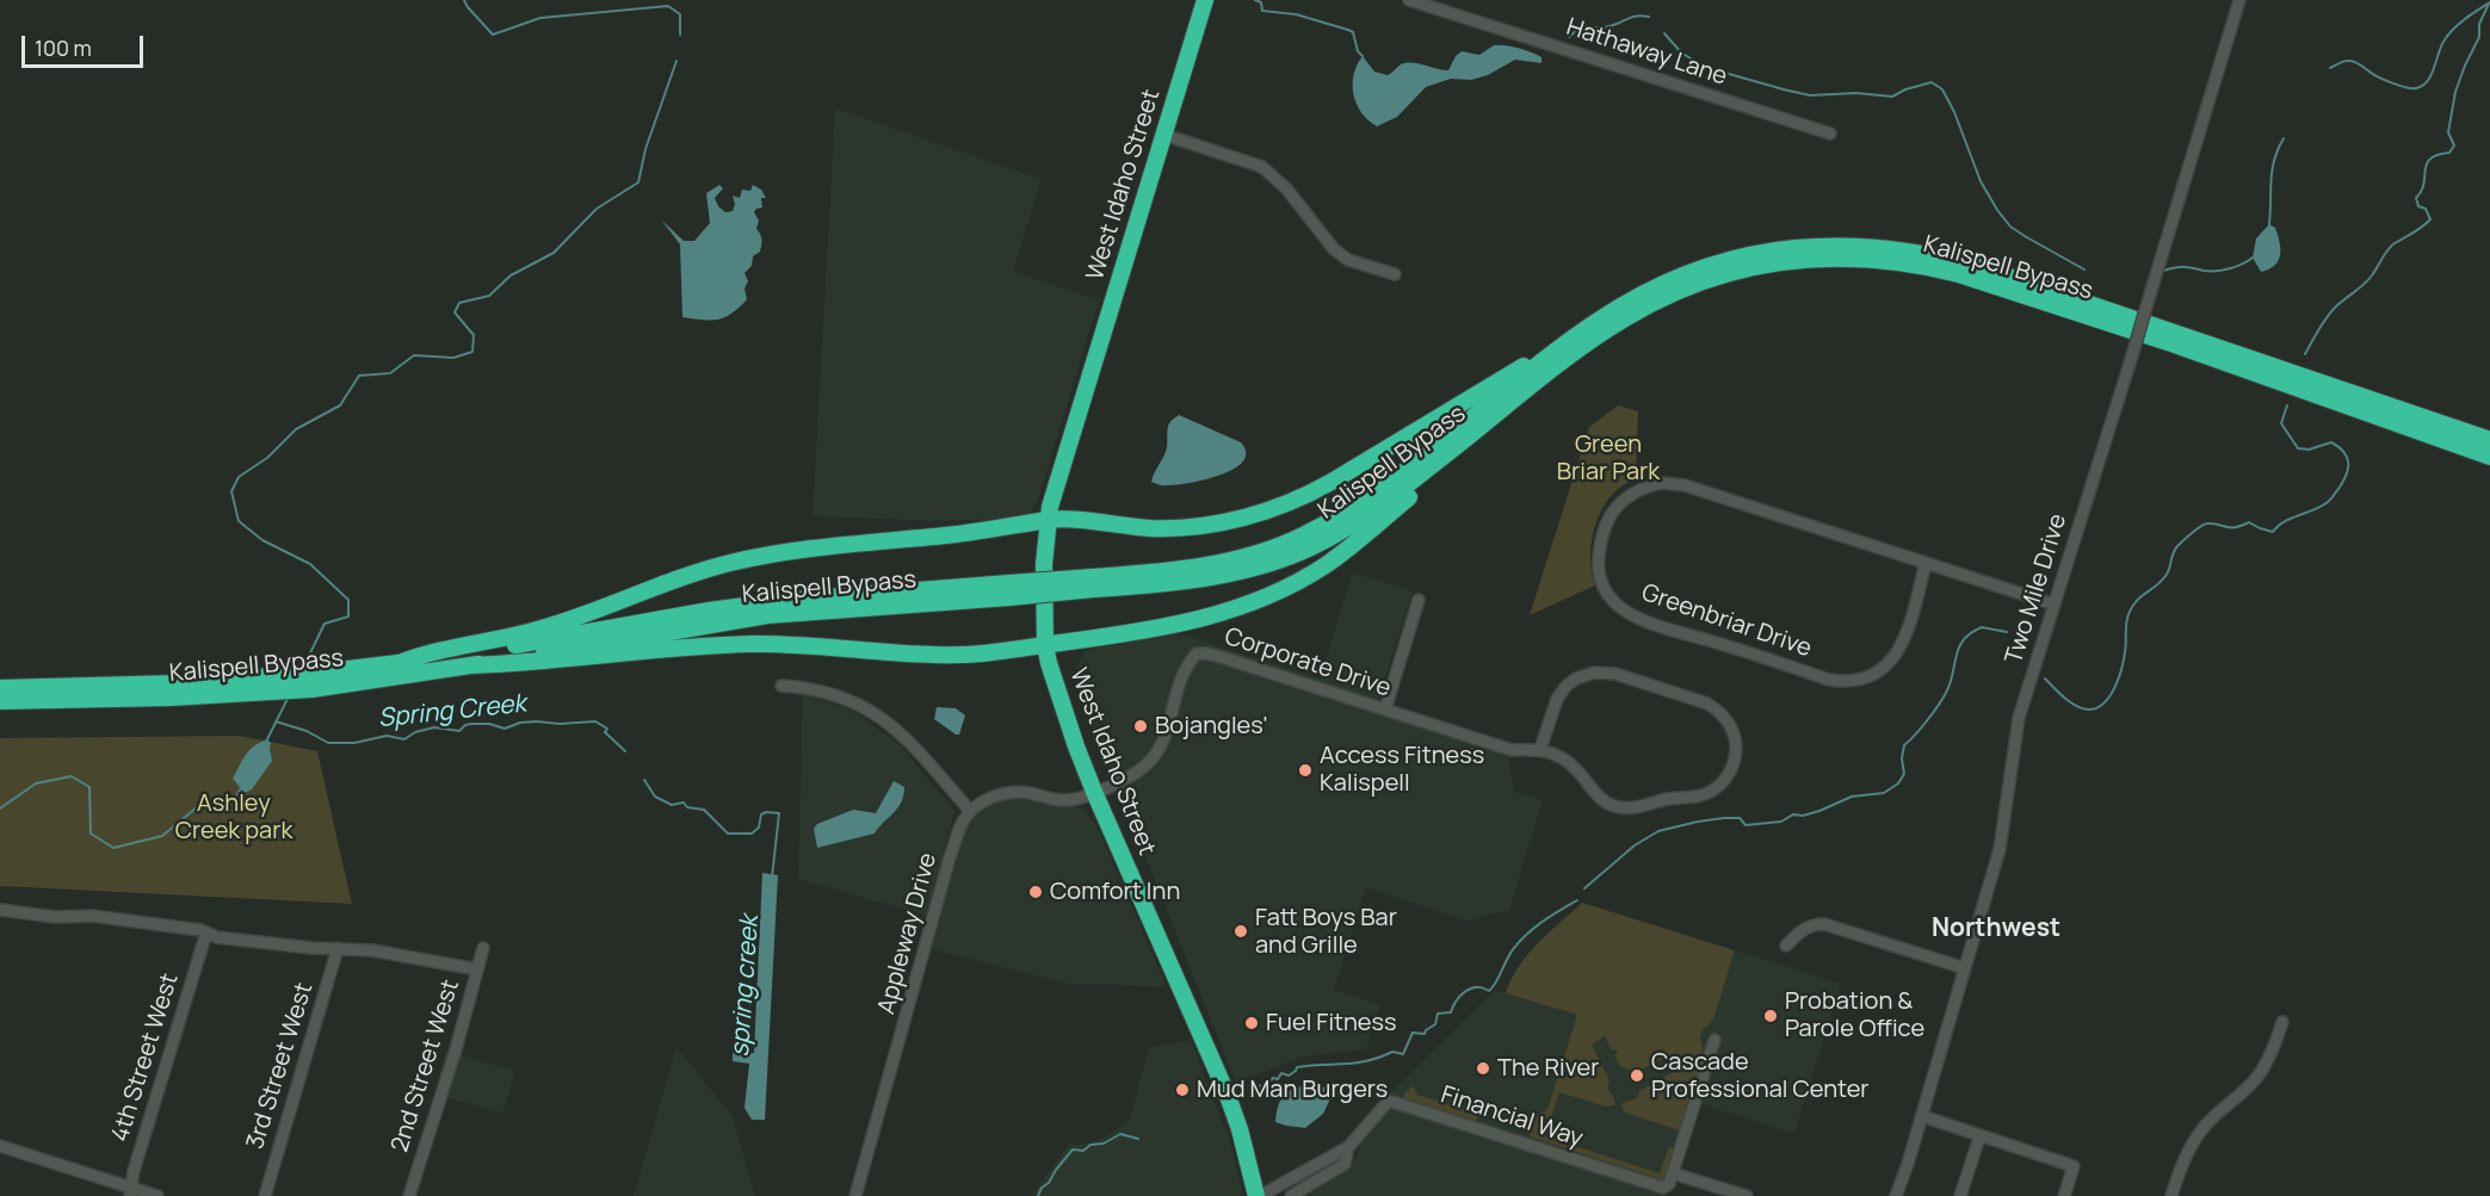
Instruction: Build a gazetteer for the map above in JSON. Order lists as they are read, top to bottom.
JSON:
{
  "streets": {
    "highway": ["West Idaho Street", "Kalispell Bypass"],
    "street": [
      "Hathaway Lane",
      "Two Mile Drive",
      "Greenbriar Drive",
      "Corporate Drive",
      "Appleway Drive",
      "4th Street West",
      "3rd Street West",
      "2nd Street West",
      "Financial Way"
    ]
  },
  "crossings": [
    ["West Idaho Street", "Corporate Drive"],
    ["West Idaho Street", "Financial Way"],
    ["Two Mile Drive", "Greenbriar Drive"]
  ],
  "districts": ["Northwest"],
  "water": ["Spring Creek", "spring creek"],
  "parks": ["Green Briar Park", "Ashley Creek park"],
  "places": [
    "Bojangles'",
    "Access Fitness Kalispell",
    "Comfort Inn",
    "Fatt Boys Bar and Grille",
    "Probation & Parole Office",
    "Fuel Fitness",
    "The River",
    "Cascade Professional Center",
    "Mud Man Burgers"
  ],
  "scale_bar": "100 m"
}
